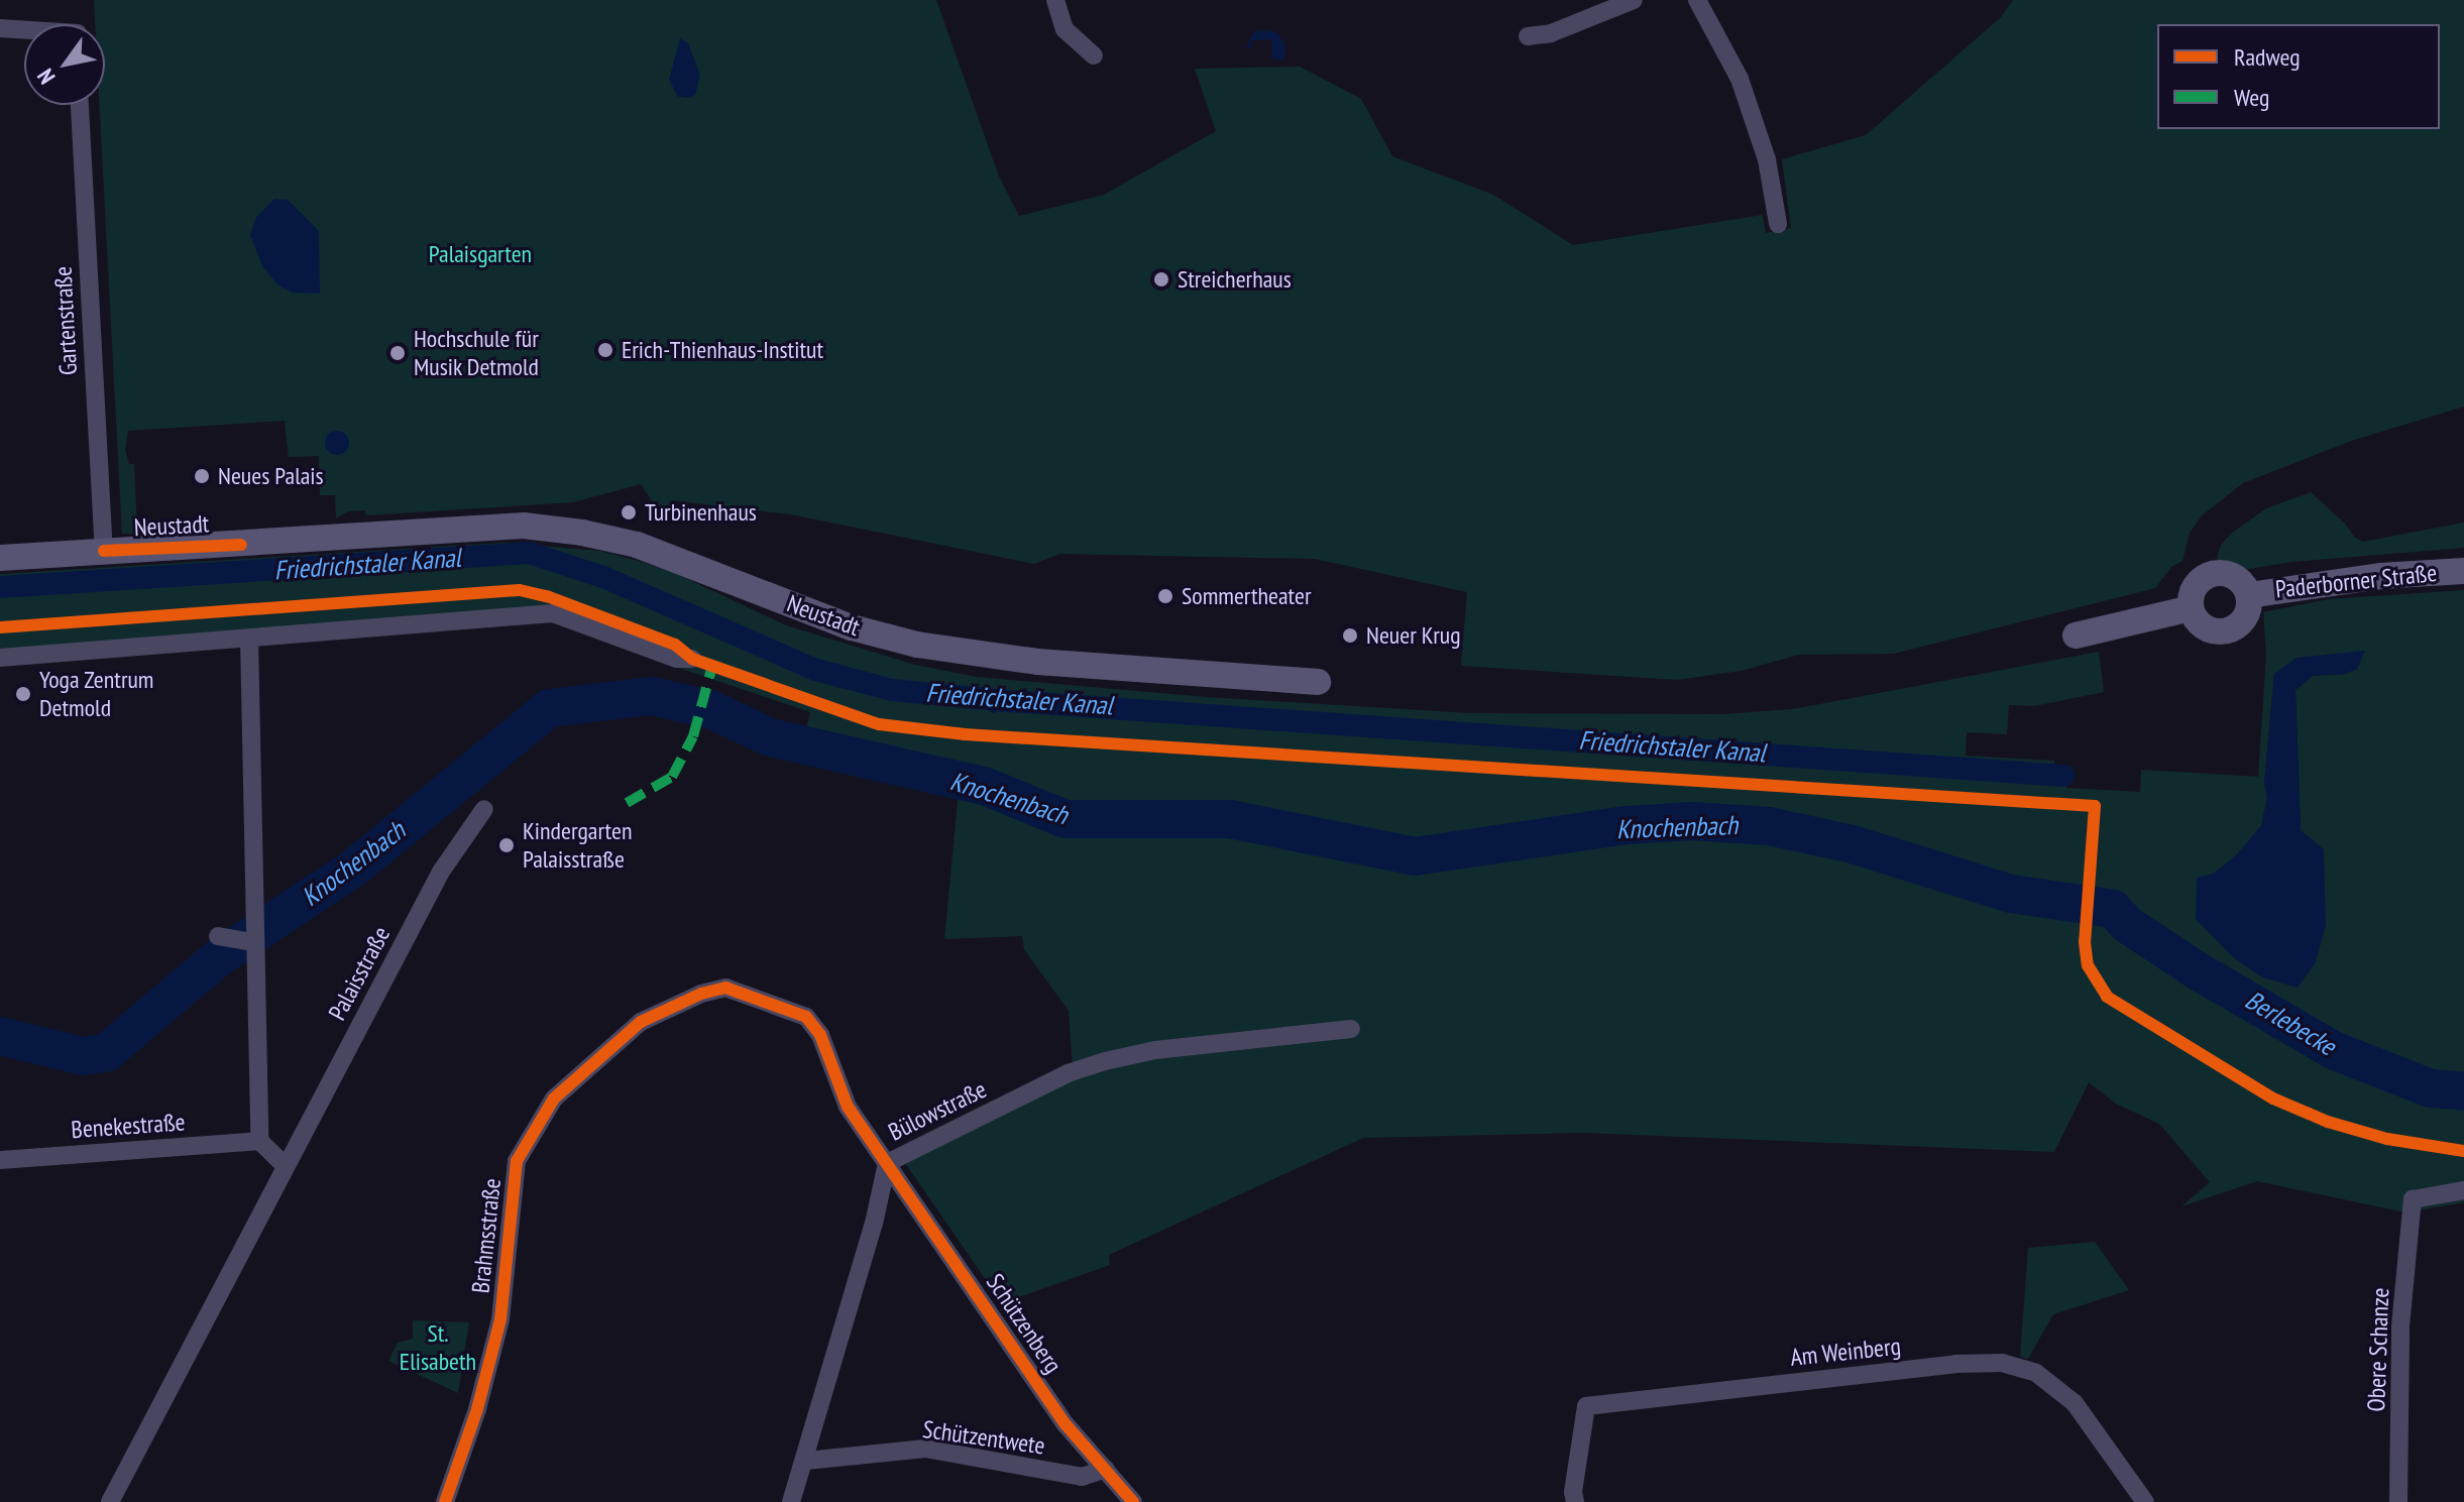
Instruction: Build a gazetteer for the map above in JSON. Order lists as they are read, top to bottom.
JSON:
{
  "streets": {
    "main road": ["Neustadt", "Paderborner Straße"],
    "street": [
      "Gartenstraße",
      "Palaisstraße",
      "Bülowstraße",
      "Benekestraße",
      "Brahmsstraße",
      "Schützenberg",
      "Obere Schanze",
      "Am Weinberg",
      "Schützentwete"
    ]
  },
  "crossings": [
    ["Gartenstraße", "Neustadt"],
    ["Bülowstraße", "Brahmsstraße"],
    ["Bülowstraße", "Schützenberg"],
    ["Bülowstraße", "Schützentwete"],
    ["Brahmsstraße", "Schützenberg"],
    ["Schützenberg", "Schützentwete"]
  ],
  "water": ["Friedrichstaler Kanal", "Knochenbach", "Berlebecke"],
  "parks": ["Palaisgarten", "St. Elisabeth"],
  "places": [
    "Streicherhaus",
    "Erich-Thienhaus-Institut",
    "Hochschule für Musik Detmold",
    "Neues Palais",
    "Turbinenhaus",
    "Sommertheater",
    "Neuer Krug",
    "Yoga Zentrum Detmold",
    "Kindergarten Palaisstraße"
  ],
  "legend": ["Radweg", "Weg"],
  "north": "bottom left"
}
